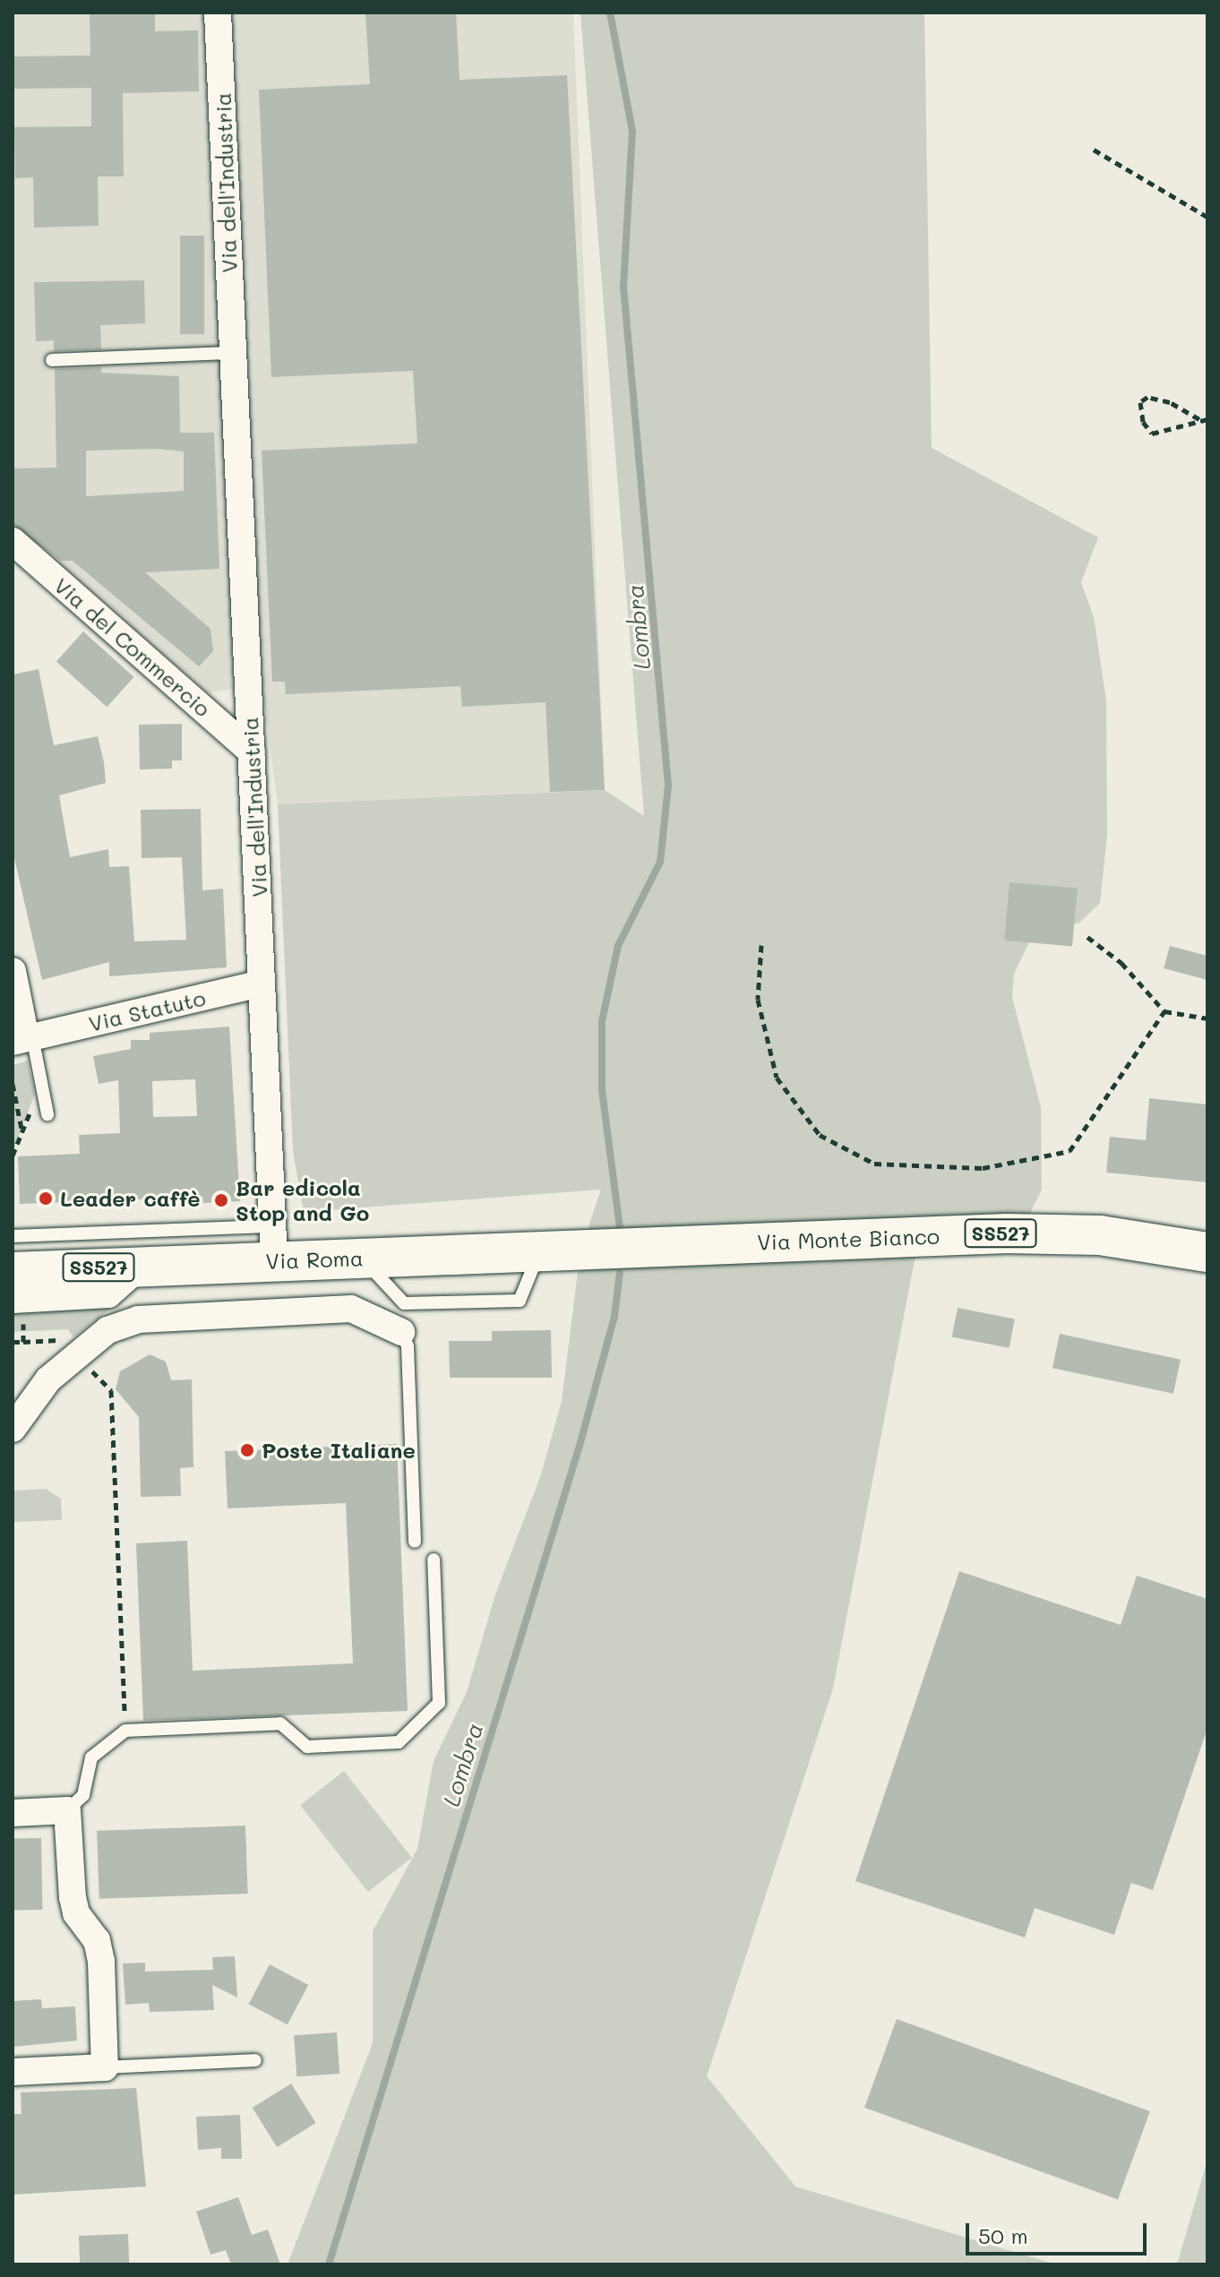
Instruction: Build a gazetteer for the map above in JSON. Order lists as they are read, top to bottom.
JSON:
{
  "streets": {
    "main road": ["SS527", "Via Monte Bianco", "Via Roma"],
    "street": ["Via dell'Industria", "Via del Commercio", "Via Statuto"]
  },
  "crossings": [
    ["Via dell'Industria", "Via del Commercio"],
    ["Via dell'Industria", "Via Statuto"],
    ["Via dell'Industria", "Via Roma"],
    ["Via Monte Bianco", "Via Roma"]
  ],
  "water": ["Lombra"],
  "places": ["Leader caffè", "Bar edicola Stop and Go", "Poste Italiane"],
  "scale_bar": "50 m"
}
